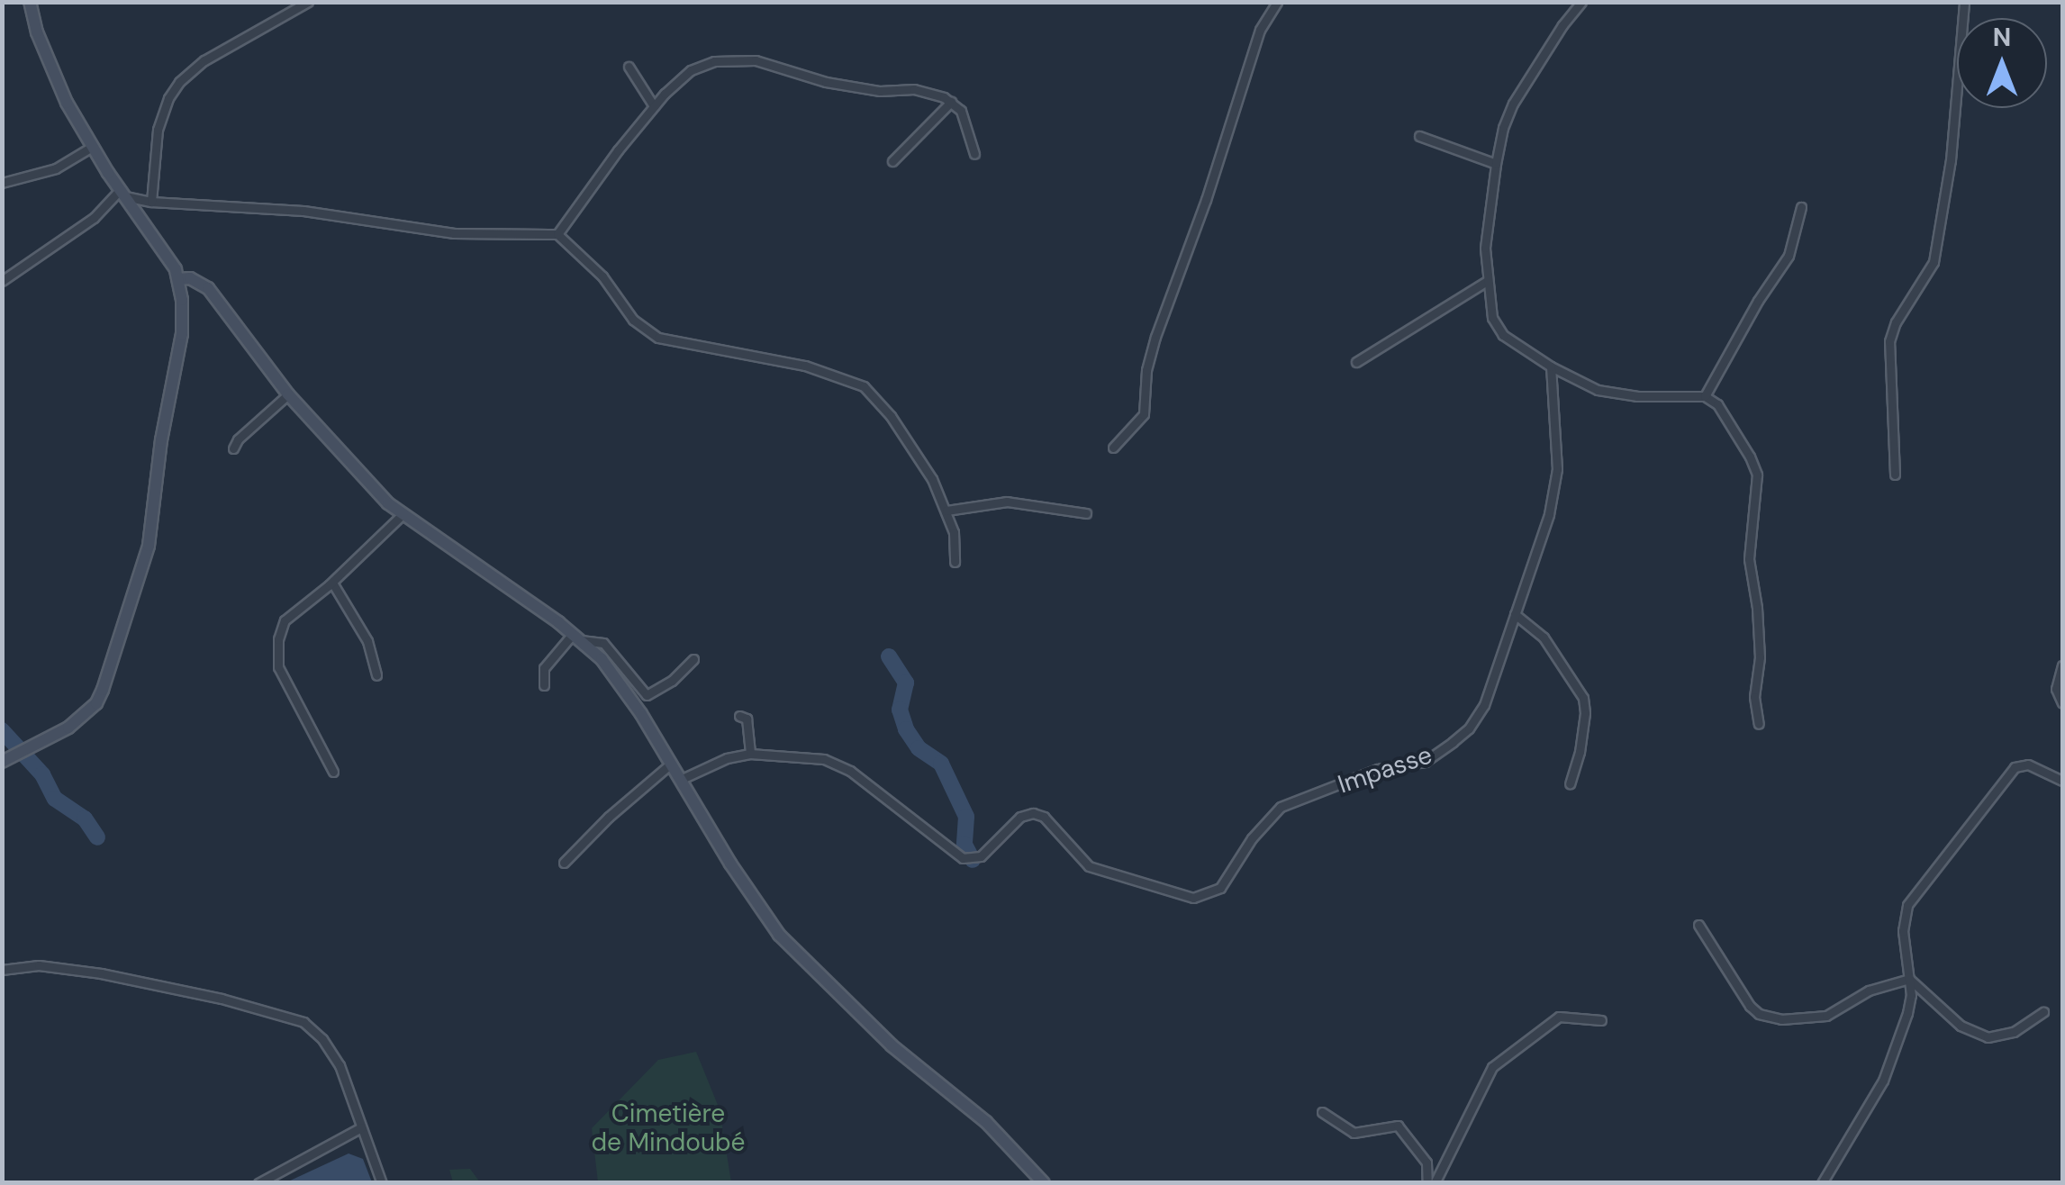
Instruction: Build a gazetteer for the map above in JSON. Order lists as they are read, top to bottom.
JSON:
{
  "streets": {
    "street": ["Impasse"]
  },
  "parks": ["Cimetière de Mindoubé"],
  "north": "top"
}
